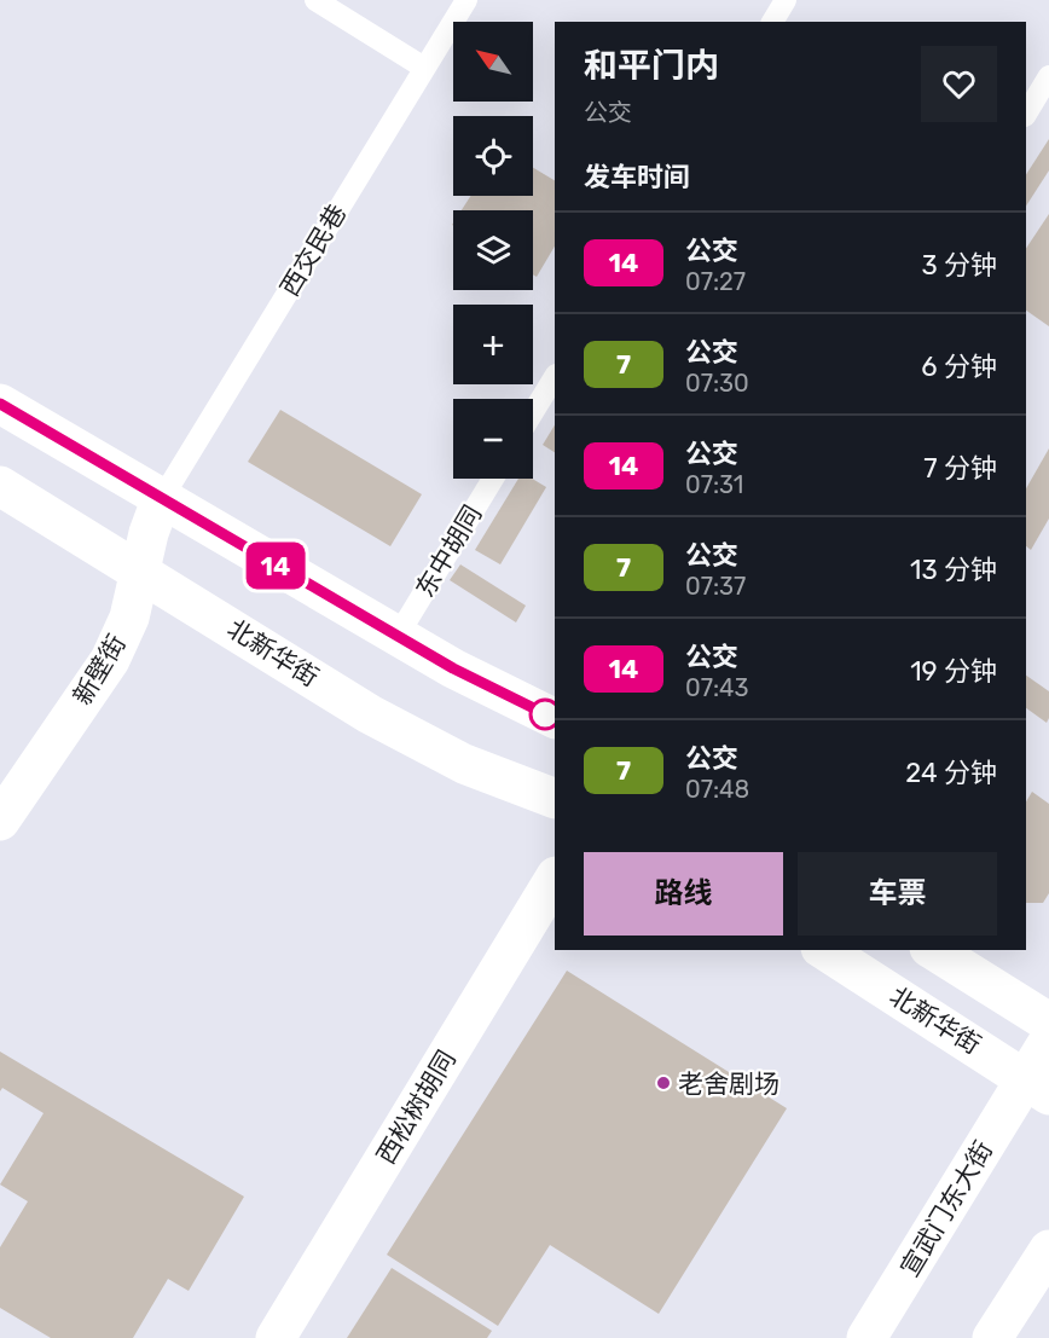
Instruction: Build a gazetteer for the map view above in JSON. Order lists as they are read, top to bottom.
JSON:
{
  "streets": {
    "street": [
      "北新华街",
      "新壁街",
      "西松树胡同",
      "宣武门东大街"
    ],
    "lane": ["西交民巷", "东中胡同"]
  },
  "crossings": [
    ["西交民巷", "新壁街"],
    ["北新华街", "新壁街"],
    ["北新华街", "宣武门东大街"]
  ],
  "places": ["老舍剧场"],
  "lines": ["bus line 14"],
  "north": "top left",
  "page": {
    "on_map": "14",
    "map_buttons": ["+", "−"],
    "heading": [
      ["和平门内", "公交"],
      "发车时间"
    ],
    "list": [
      {
        "mark": "14",
        "name": "公交",
        "note": "07:27",
        "value": "3 分钟"
      },
      {
        "mark": "7",
        "name": "公交",
        "note": "07:30",
        "value": "6 分钟"
      },
      {
        "mark": "14",
        "name": "公交",
        "note": "07:31",
        "value": "7 分钟"
      },
      {
        "mark": "7",
        "name": "公交",
        "note": "07:37",
        "value": "13 分钟"
      },
      {
        "mark": "14",
        "name": "公交",
        "note": "07:43",
        "value": "19 分钟"
      },
      {
        "mark": "7",
        "name": "公交",
        "note": "07:48",
        "value": "24 分钟"
      }
    ],
    "buttons": ["路线", "车票"]
  }
}
